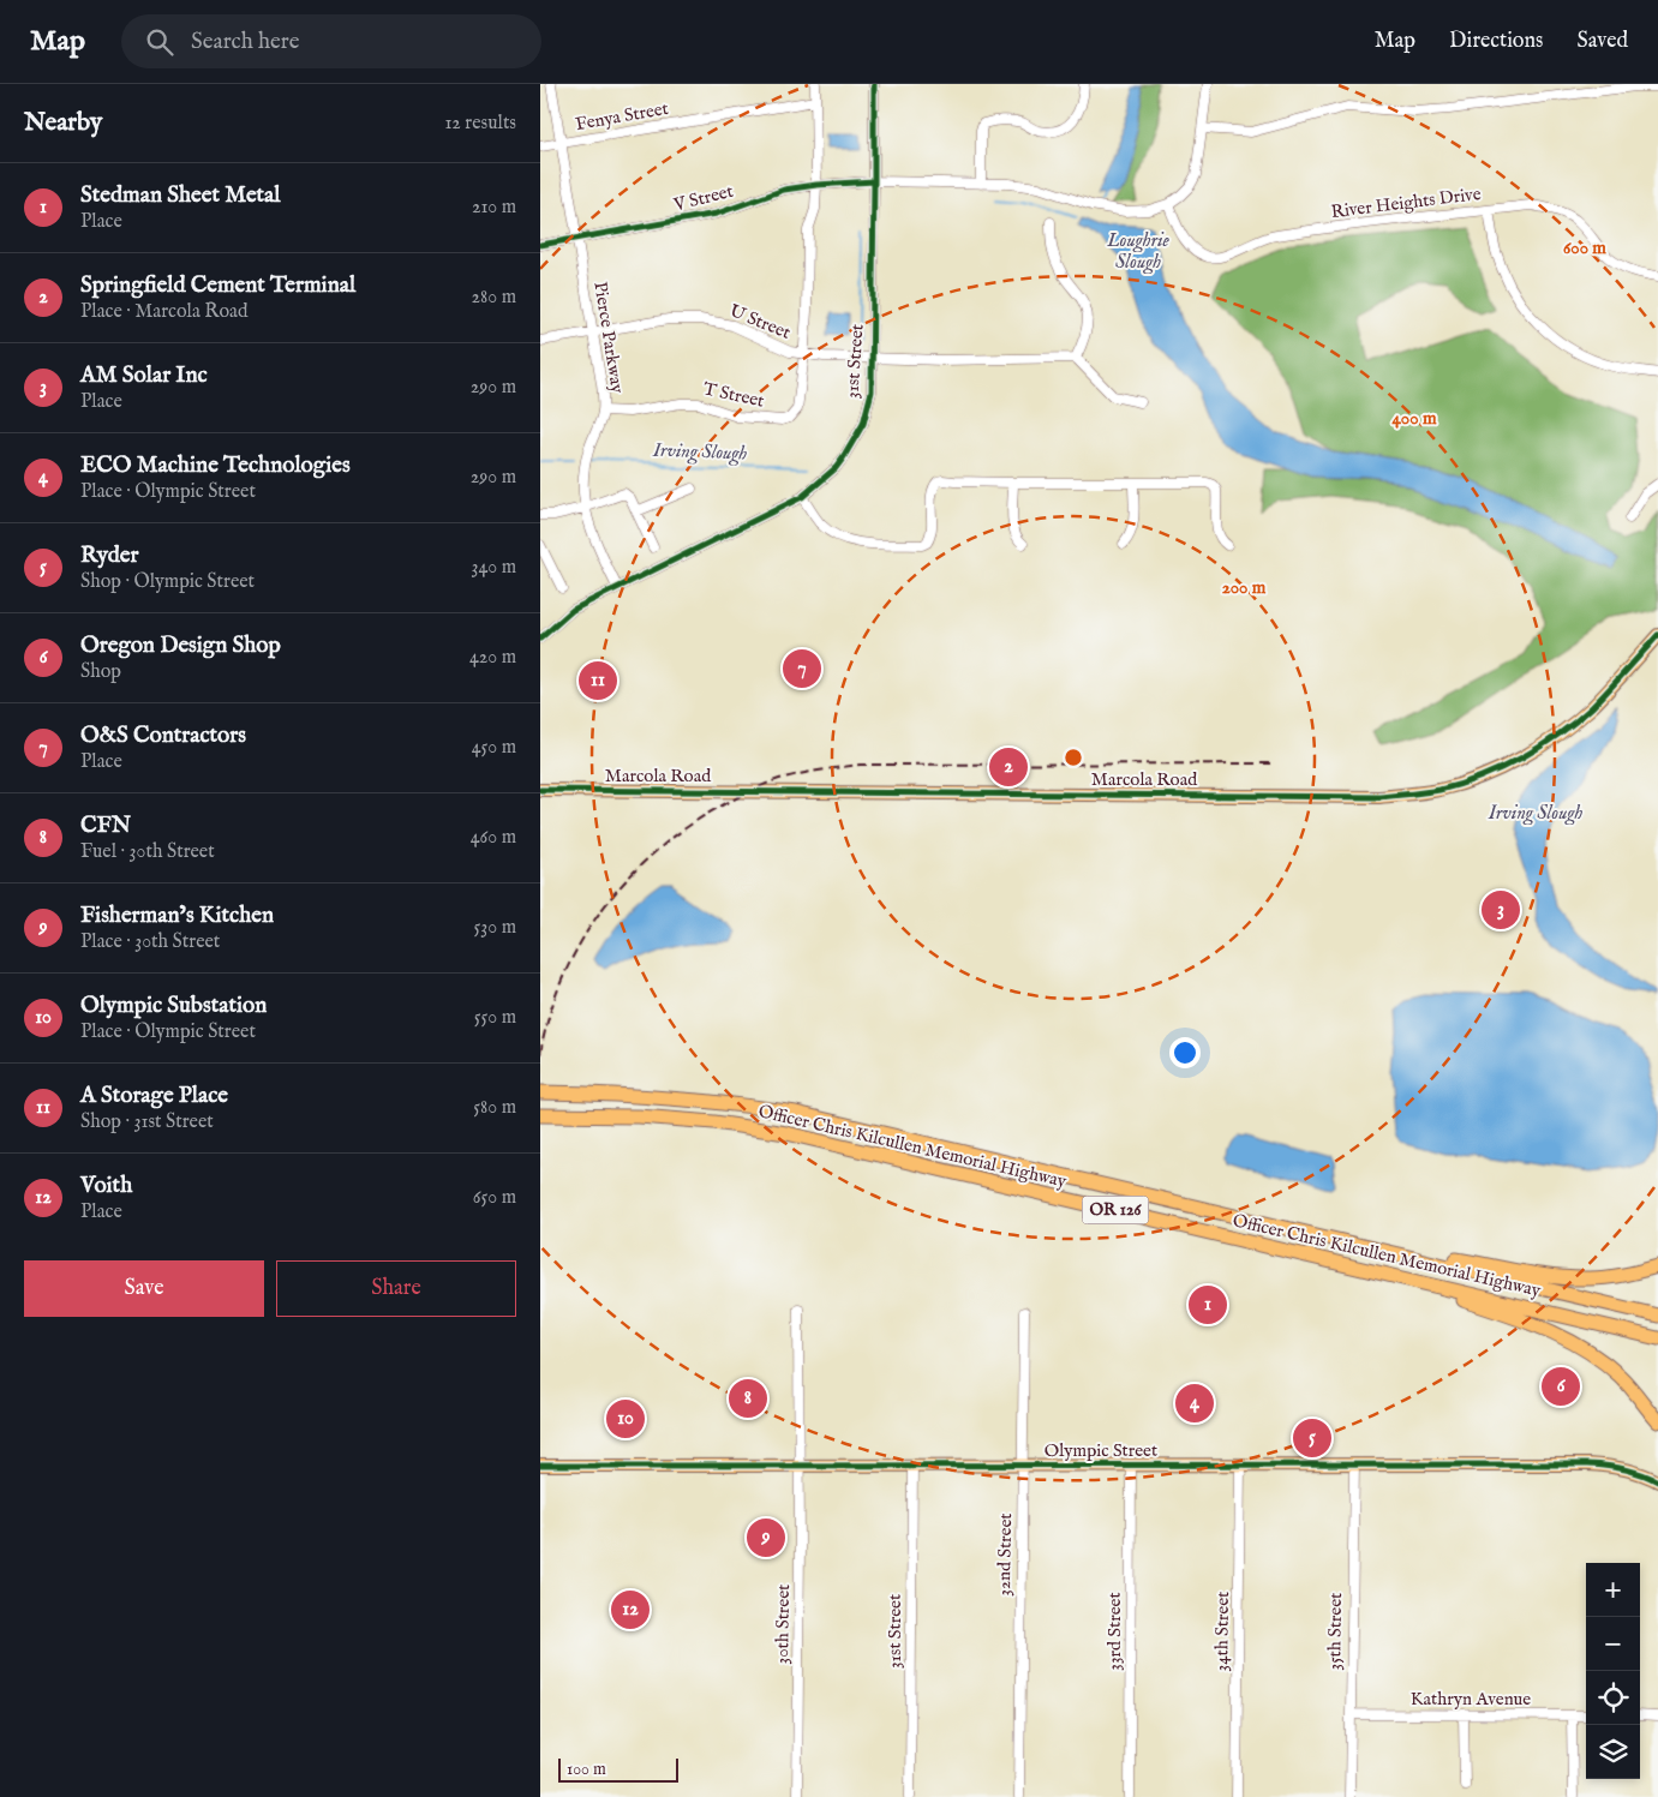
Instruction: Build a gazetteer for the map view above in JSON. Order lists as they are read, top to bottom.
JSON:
{
  "streets": {
    "highway": ["Officer Chris Kilcullen Memorial Highway", "OR 126"],
    "main road": ["Marcola Road", "Olympic Street"],
    "street": [
      "Fenya Street",
      "V Street",
      "River Heights Drive",
      "U Street",
      "Pierce Parkway",
      "31st Street",
      "T Street",
      "32nd Street",
      "30th Street",
      "33rd Street",
      "34th Street",
      "35th Street",
      "Kathryn Avenue"
    ]
  },
  "crossings": [
    ["Fenya Street", "Pierce Parkway"],
    ["Fenya Street", "T Street"],
    ["V Street", "River Heights Drive"],
    ["V Street", "Pierce Parkway"],
    ["V Street", "31st Street"],
    ["V Street", "T Street"],
    ["U Street", "Pierce Parkway"],
    ["U Street", "31st Street"],
    ["U Street", "T Street"],
    ["Pierce Parkway", "31st Street"],
    ["Pierce Parkway", "T Street"],
    ["31st Street", "Olympic Street"],
    ["Olympic Street", "32nd Street"],
    ["Olympic Street", "30th Street"],
    ["Olympic Street", "33rd Street"],
    ["Olympic Street", "34th Street"],
    ["Olympic Street", "35th Street"],
    ["35th Street", "Kathryn Avenue"]
  ],
  "water": ["Loughrie Slough", "Irving Slough"],
  "scale_bar": "100 m",
  "page": {
    "header": "Map",
    "search": "Search here",
    "nav": ["Map", "Directions", "Saved"],
    "heading": ["Nearby", "12 results"],
    "list": [
      {
        "mark": "1",
        "name": "Stedman Sheet Metal",
        "note": "Place",
        "value": "210 m"
      },
      {
        "mark": "2",
        "name": "Springfield Cement Terminal",
        "note": "Place · Marcola Road",
        "value": "280 m"
      },
      {
        "mark": "3",
        "name": "AM Solar Inc",
        "note": "Place",
        "value": "290 m"
      },
      {
        "mark": "4",
        "name": "ECO Machine Technologies",
        "note": "Place · Olympic Street",
        "value": "290 m"
      },
      {
        "mark": "5",
        "name": "Ryder",
        "note": "Shop · Olympic Street",
        "value": "340 m"
      },
      {
        "mark": "6",
        "name": "Oregon Design Shop",
        "note": "Shop",
        "value": "420 m"
      },
      {
        "mark": "7",
        "name": "O&S Contractors",
        "note": "Place",
        "value": "450 m"
      },
      {
        "mark": "8",
        "name": "CFN",
        "note": "Fuel · 30th Street",
        "value": "460 m"
      },
      {
        "mark": "9",
        "name": "Fisherman’s Kitchen",
        "note": "Place · 30th Street",
        "value": "530 m"
      },
      {
        "mark": "10",
        "name": "Olympic Substation",
        "note": "Place · Olympic Street",
        "value": "550 m"
      },
      {
        "mark": "11",
        "name": "A Storage Place",
        "note": "Shop · 31st Street",
        "value": "580 m"
      },
      {
        "mark": "12",
        "name": "Voith",
        "note": "Place",
        "value": "650 m"
      }
    ],
    "pins": [
      "7",
      "11",
      "2",
      "3",
      "1",
      "6",
      "8",
      "4",
      "10",
      "5",
      "9",
      "12"
    ],
    "buttons": ["Save", "Share"],
    "map_buttons": ["+", "−"],
    "scale": "100 m"
  },
  "rings": ["600 m", "400 m", "200 m"]
}
